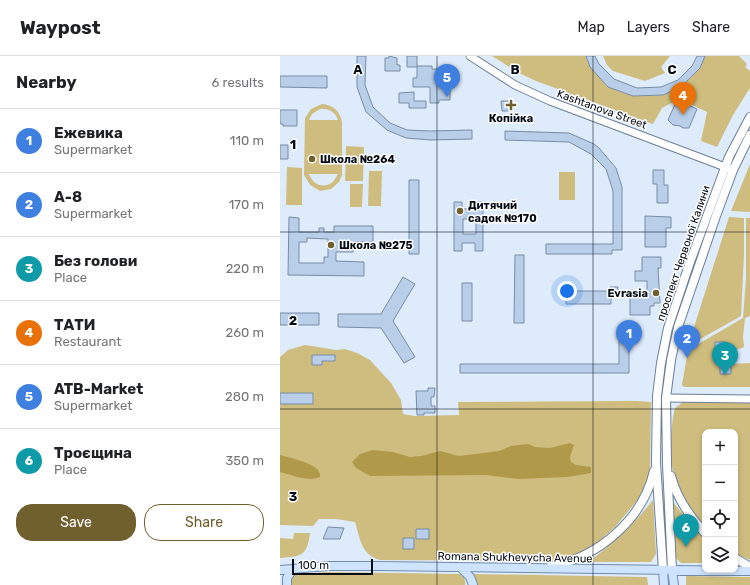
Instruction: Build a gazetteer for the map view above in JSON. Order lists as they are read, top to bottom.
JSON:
{
  "streets": {
    "main road": ["проспект Червоної Калини", "Romana Shukhevycha Avenue"],
    "street": ["Kashtanova Street"]
  },
  "crossings": [
    ["Kashtanova Street", "проспект Червоної Калини"],
    ["проспект Червоної Калини", "Romana Shukhevycha Avenue"]
  ],
  "places": {
    "health": ["Копійка"],
    "other": [
      "Школа №264",
      "Дитячий садок №170",
      "Школа №275",
      "Evrasia"
    ]
  },
  "scale_bar": "100 m",
  "page": {
    "header": "Waypost",
    "nav": ["Map", "Layers", "Share"],
    "heading": ["Nearby", "6 results"],
    "pins": [
      "5",
      "4",
      "1",
      "2",
      "3",
      "6"
    ],
    "list": [
      {
        "mark": "1",
        "name": "Ежевика",
        "note": "Supermarket",
        "value": "110 m"
      },
      {
        "mark": "2",
        "name": "А-8",
        "note": "Supermarket",
        "value": "170 m"
      },
      {
        "mark": "3",
        "name": "Без голови",
        "note": "Place",
        "value": "220 m"
      },
      {
        "mark": "4",
        "name": "ТАТИ",
        "note": "Restaurant",
        "value": "260 m"
      },
      {
        "mark": "5",
        "name": "ATB-Market",
        "note": "Supermarket",
        "value": "280 m"
      },
      {
        "mark": "6",
        "name": "Троєщина",
        "note": "Place",
        "value": "350 m"
      }
    ],
    "map_buttons": ["+", "−"],
    "buttons": ["Save", "Share"],
    "scale": "100 m"
  },
  "grid": {
    "columns": ["A", "B", "C"],
    "rows": ["1", "2", "3"]
  }
}
